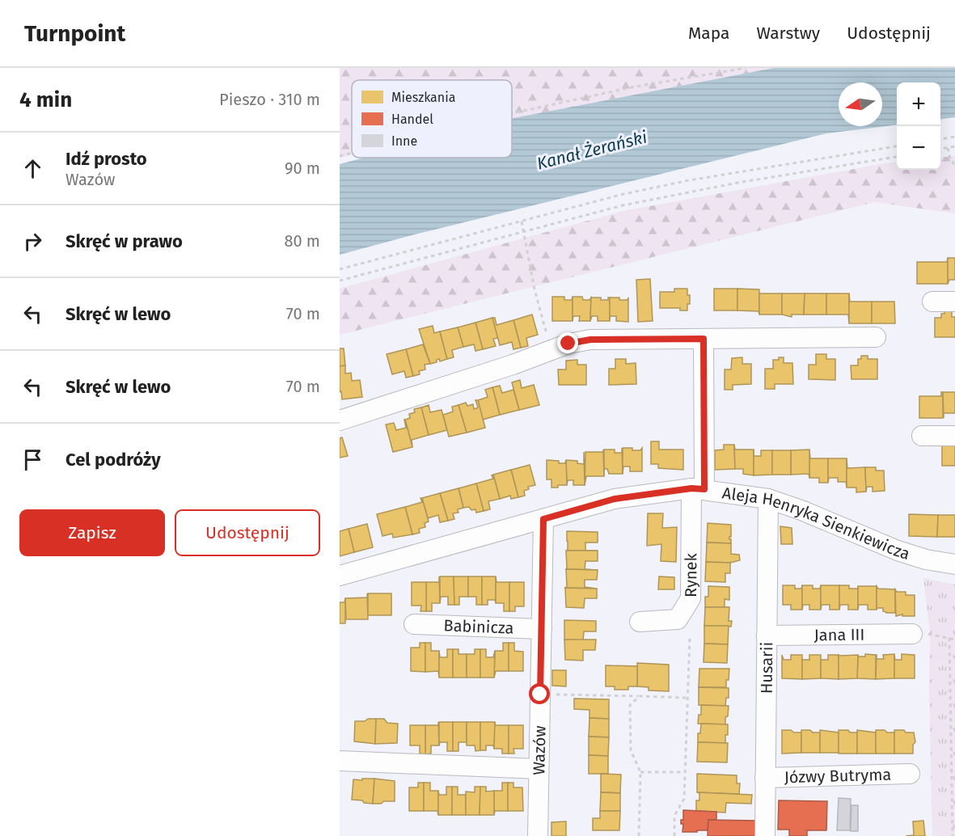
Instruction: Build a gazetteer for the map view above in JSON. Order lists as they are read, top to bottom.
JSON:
{
  "streets": {
    "street": [
      "Aleja Henryka Sienkiewicza",
      "Rynek",
      "Babinicza",
      "Jana III",
      "Husarii",
      "Wazów",
      "Józwy Butryma"
    ]
  },
  "crossings": [
    ["Aleja Henryka Sienkiewicza", "Rynek"],
    ["Aleja Henryka Sienkiewicza", "Husarii"],
    ["Aleja Henryka Sienkiewicza", "Wazów"],
    ["Babinicza", "Wazów"],
    ["Jana III", "Husarii"],
    ["Husarii", "Józwy Butryma"]
  ],
  "water": ["Kanał Żerański"],
  "legend": ["Mieszkania", "Handel", "Inne"],
  "north": "left",
  "page": {
    "header": "Turnpoint",
    "nav": ["Mapa", "Warstwy", "Udostępnij"],
    "heading": ["4 min", "Pieszo · 310 m"],
    "map_buttons": ["+", "−"],
    "list": [
      ["Idź prosto", "Wazów", "90 m"],
      ["Skręć w prawo", "80 m"],
      ["Skręć w lewo", "70 m"],
      ["Skręć w lewo", "70 m"],
      "Cel podróży"
    ],
    "buttons": ["Zapisz", "Udostępnij"]
  }
}
